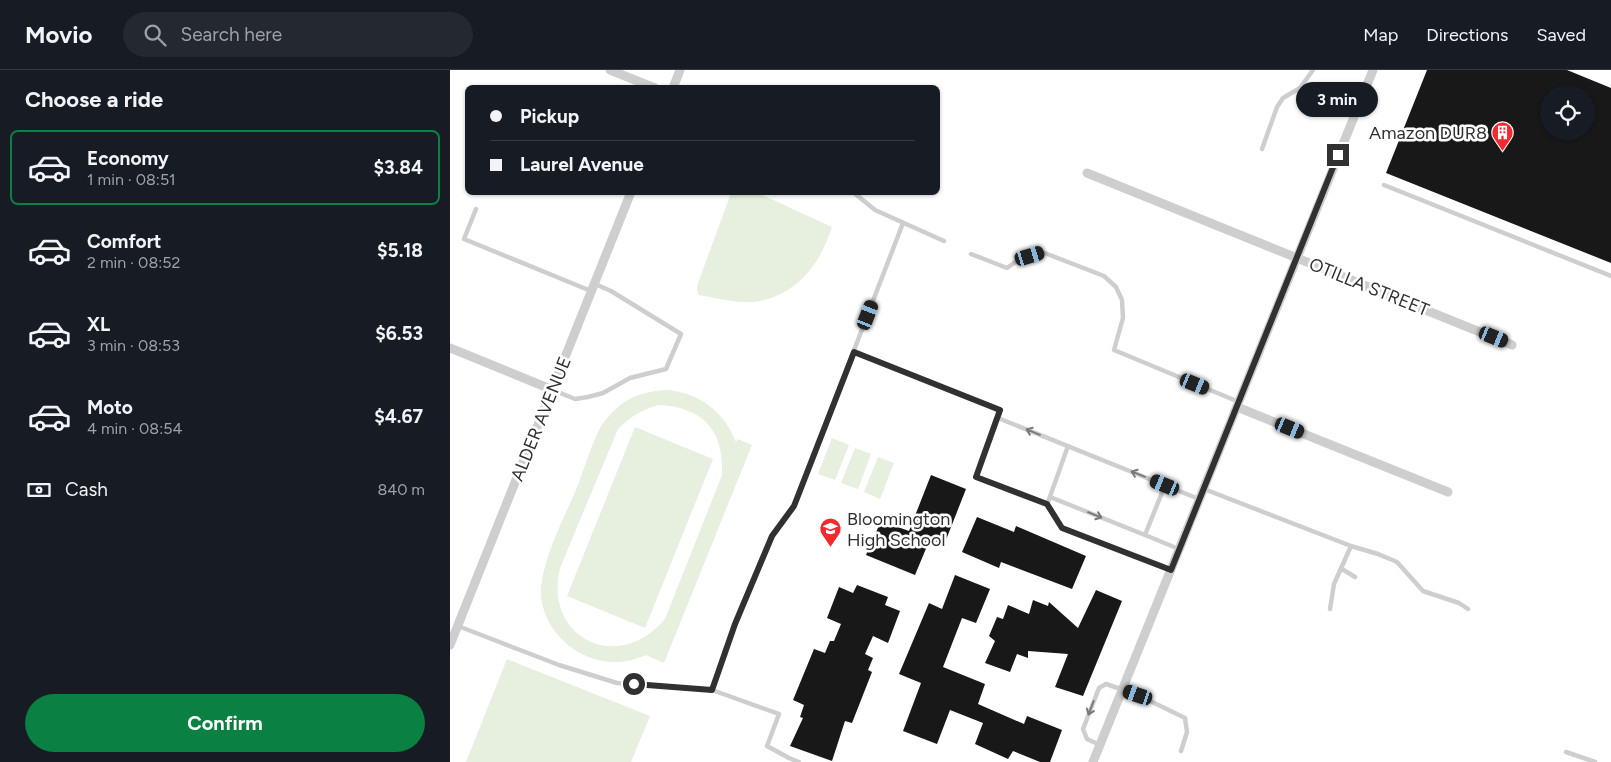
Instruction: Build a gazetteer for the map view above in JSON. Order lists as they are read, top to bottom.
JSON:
{
  "streets": {
    "street": ["OTILLA STREET", "ALDER AVENUE"]
  },
  "places": {
    "building": ["Amazon DUR8"],
    "school or university": ["Bloomington High School"]
  },
  "page": {
    "header": "Movio",
    "search": "Search here",
    "nav": ["Map", "Directions", "Saved"],
    "heading": "Choose a ride",
    "bubble": "3 min",
    "banner": ["Pickup", "Laurel Avenue"],
    "list": [
      {
        "name": "Economy",
        "note": "1 min · 08:51",
        "value": "$3.84"
      },
      {
        "name": "Comfort",
        "note": "2 min · 08:52",
        "value": "$5.18"
      },
      {
        "name": "XL",
        "note": "3 min · 08:53",
        "value": "$6.53"
      },
      {
        "name": "Moto",
        "note": "4 min · 08:54",
        "value": "$4.67"
      }
    ],
    "pay": ["Cash", "840 m"],
    "buttons": "Confirm"
  }
}
